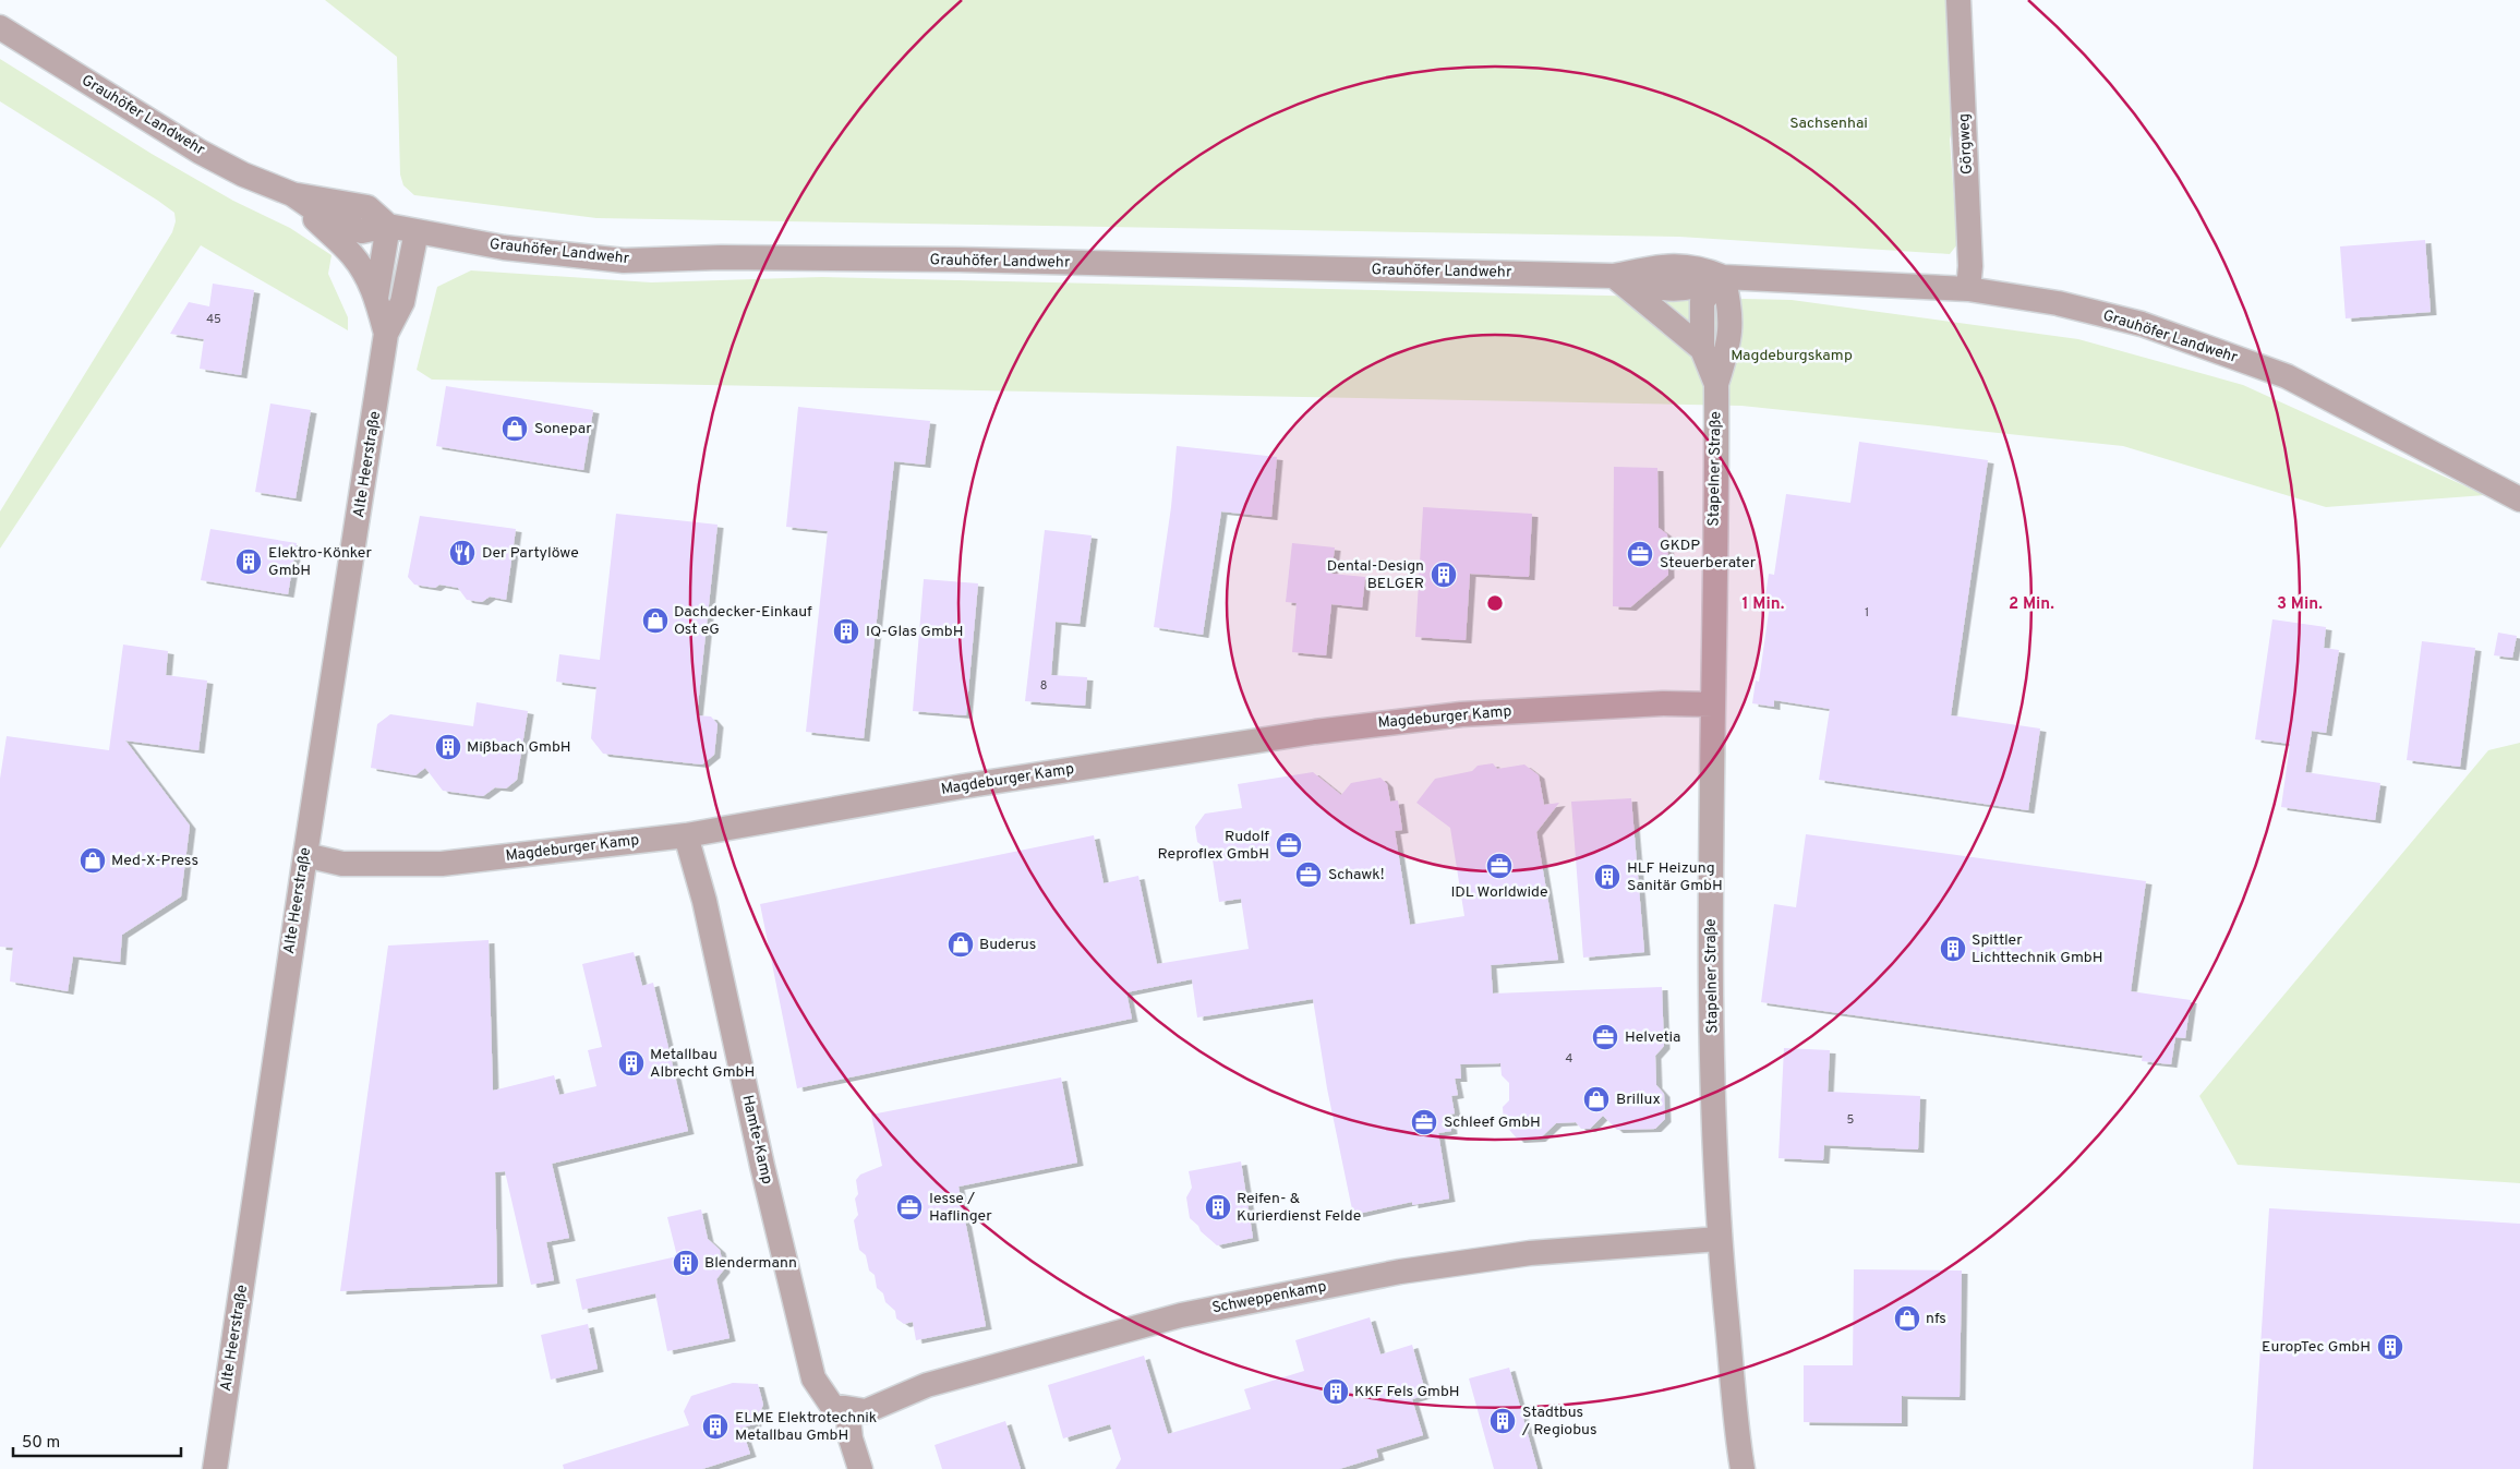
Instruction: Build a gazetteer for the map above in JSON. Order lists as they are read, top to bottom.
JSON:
{
  "streets": {
    "street": [
      "Grauhöfer Landwehr",
      "Görgweg",
      "Alte Heerstraße",
      "Stapelner Straße",
      "Magdeburger Kamp",
      "Hamte-Kamp",
      "Schweppenkamp"
    ]
  },
  "crossings": [
    ["Grauhöfer Landwehr", "Görgweg"],
    ["Grauhöfer Landwehr", "Alte Heerstraße"],
    ["Grauhöfer Landwehr", "Stapelner Straße"],
    ["Alte Heerstraße", "Magdeburger Kamp"],
    ["Stapelner Straße", "Magdeburger Kamp"],
    ["Stapelner Straße", "Schweppenkamp"],
    ["Magdeburger Kamp", "Hamte-Kamp"],
    ["Hamte-Kamp", "Schweppenkamp"]
  ],
  "parks": ["Sachsenhai", "Magdeburgskamp"],
  "places": {
    "shop": [
      "Sonepar",
      "Dachdecker-Einkauf Ost eG",
      "Med-X-Press",
      "Buderus",
      "Brillux",
      "nfs"
    ],
    "restaurant": ["Der Partylöwe"],
    "office": [
      "GKDP Steuerberater",
      "Rudolf Reproflex GmbH",
      "IDL Worldwide",
      "Schawk!",
      "Helvetia",
      "Schleef GmbH",
      "Iesse / Haflinger"
    ],
    "building": [
      "Elektro-Könker GmbH",
      "Dental-Design BELGER",
      "IQ-Glas GmbH",
      "Mißbach GmbH",
      "HLF Heizung Sanitär GmbH",
      "Spittler Lichttechnik GmbH",
      "Metallbau Albrecht GmbH",
      "Reifen- & Kurierdienst Felde",
      "Blendermann",
      "EuropTec GmbH",
      "KKF Fels GmbH",
      "Stadtbus / Regiobus",
      "ELME Elektrotechnik Metallbau GmbH"
    ]
  },
  "house_numbers": [
    "45",
    "1",
    "8",
    "4",
    "5"
  ],
  "scale_bar": "50 m",
  "rings": ["1 Min.", "2 Min.", "3 Min."]
}
